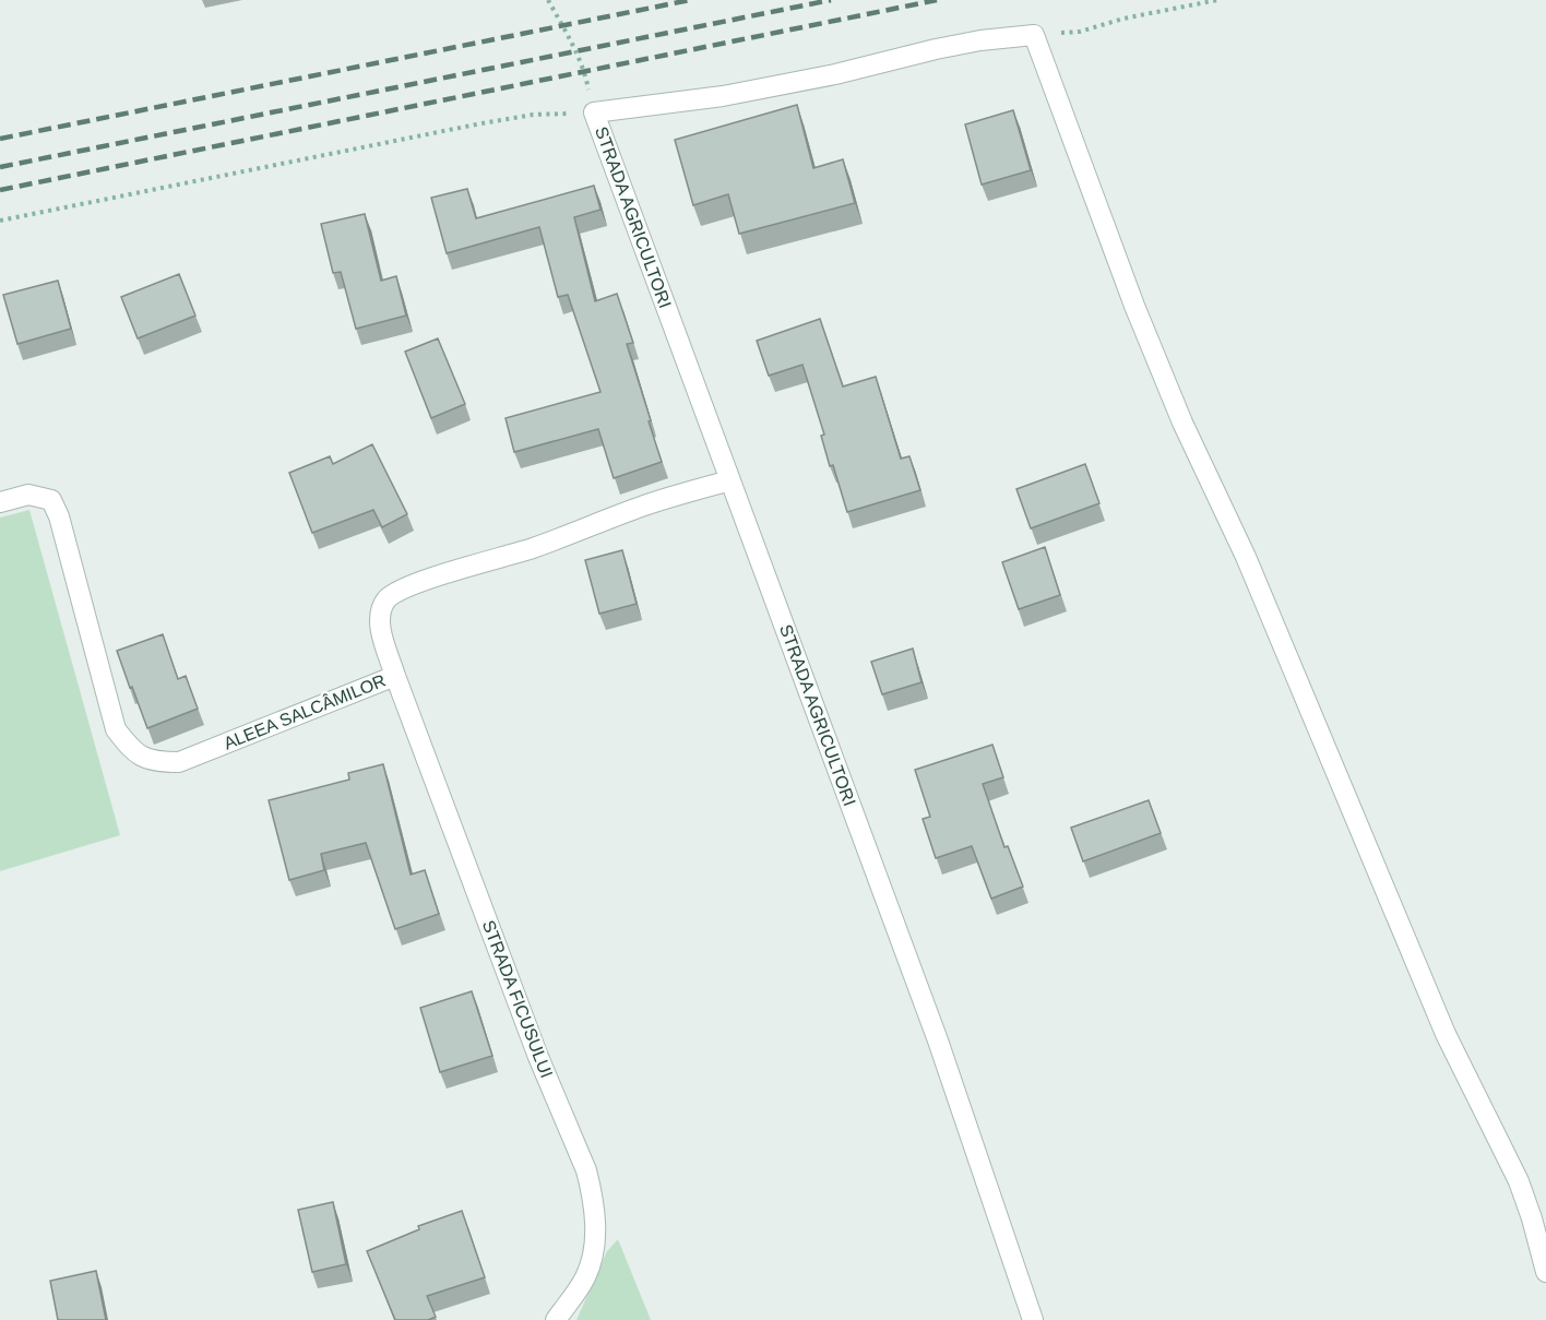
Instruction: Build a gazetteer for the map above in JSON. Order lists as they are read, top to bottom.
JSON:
{
  "streets": {
    "street": ["STRADA AGRICULTORI", "ALEEA SALCÂMILOR", "STRADA FICUSULUI"]
  },
  "crossings": [
    ["STRADA AGRICULTORI", "ALEEA SALCÂMILOR"],
    ["ALEEA SALCÂMILOR", "STRADA FICUSULUI"]
  ]
}
